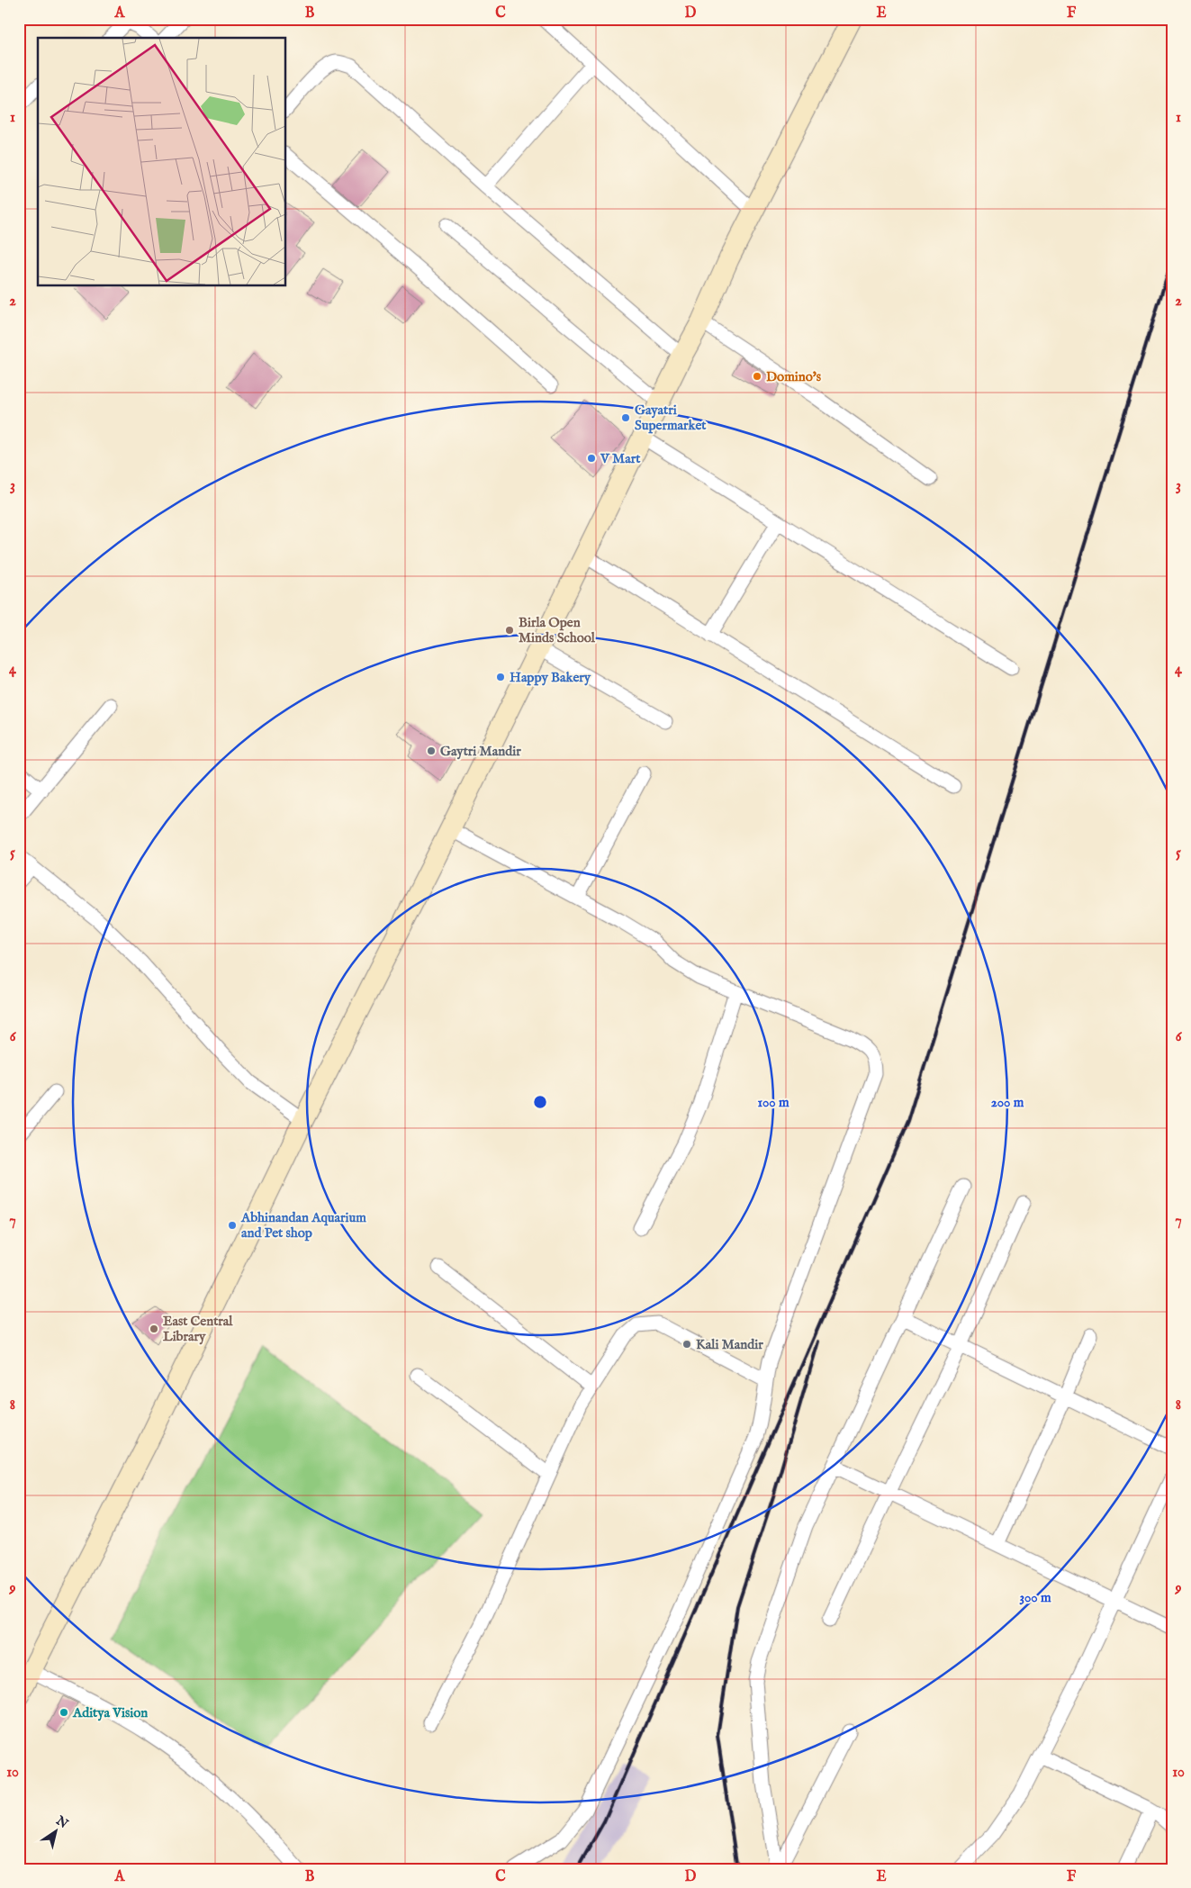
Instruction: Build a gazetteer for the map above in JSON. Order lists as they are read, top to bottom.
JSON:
{
  "places": [
    "Domino's",
    "Gayatri Supermarket",
    "V Mart",
    "Birla Open Minds School",
    "Happy Bakery",
    "Gaytri Mandir",
    "Abhinandan Aquarium and Pet shop",
    "East Central Library",
    "Kali Mandir",
    "Aditya Vision"
  ],
  "north": "top right",
  "grid": {
    "columns": [
      "A",
      "B",
      "C",
      "D",
      "E",
      "F"
    ],
    "rows": [
      "1",
      "2",
      "3",
      "4",
      "5",
      "6",
      "7",
      "8",
      "9",
      "10"
    ]
  },
  "rings": ["100 m", "200 m", "300 m"]
}
